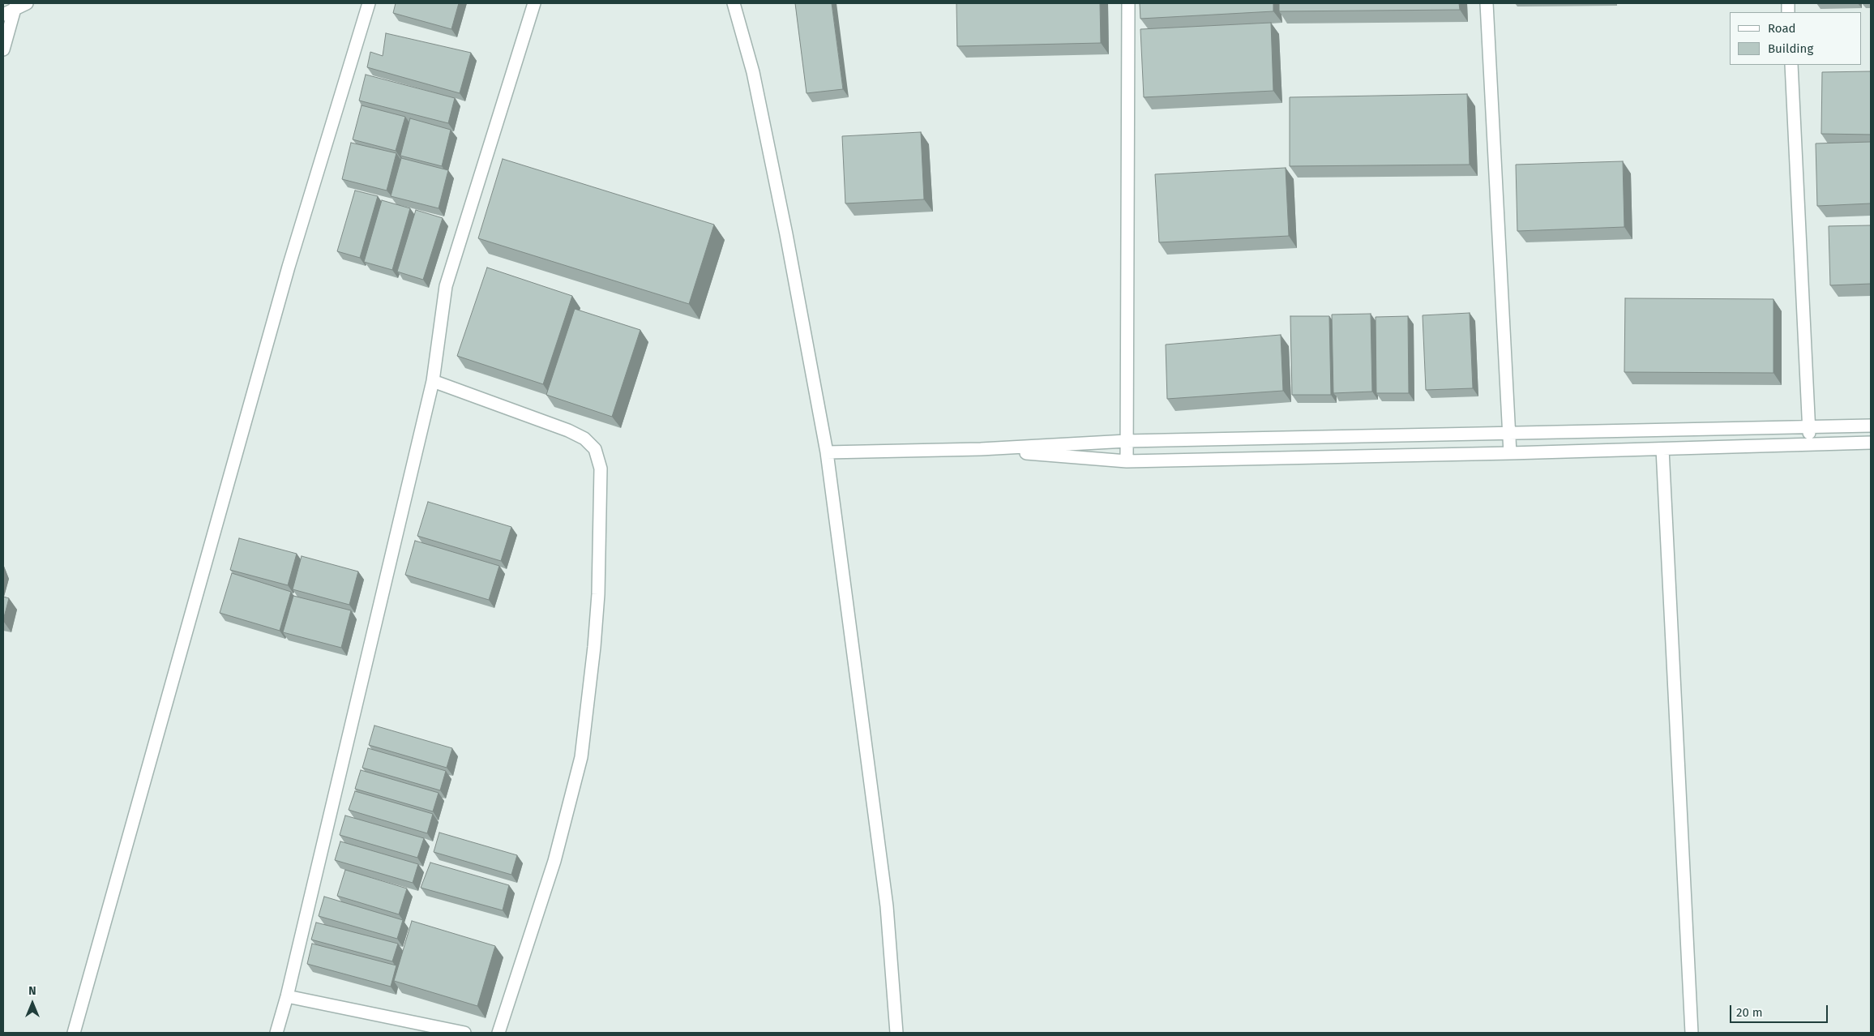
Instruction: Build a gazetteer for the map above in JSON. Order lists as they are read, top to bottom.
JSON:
{
  "legend": ["Road", "Building"],
  "scale_bar": "20 m",
  "north": "top"
}
